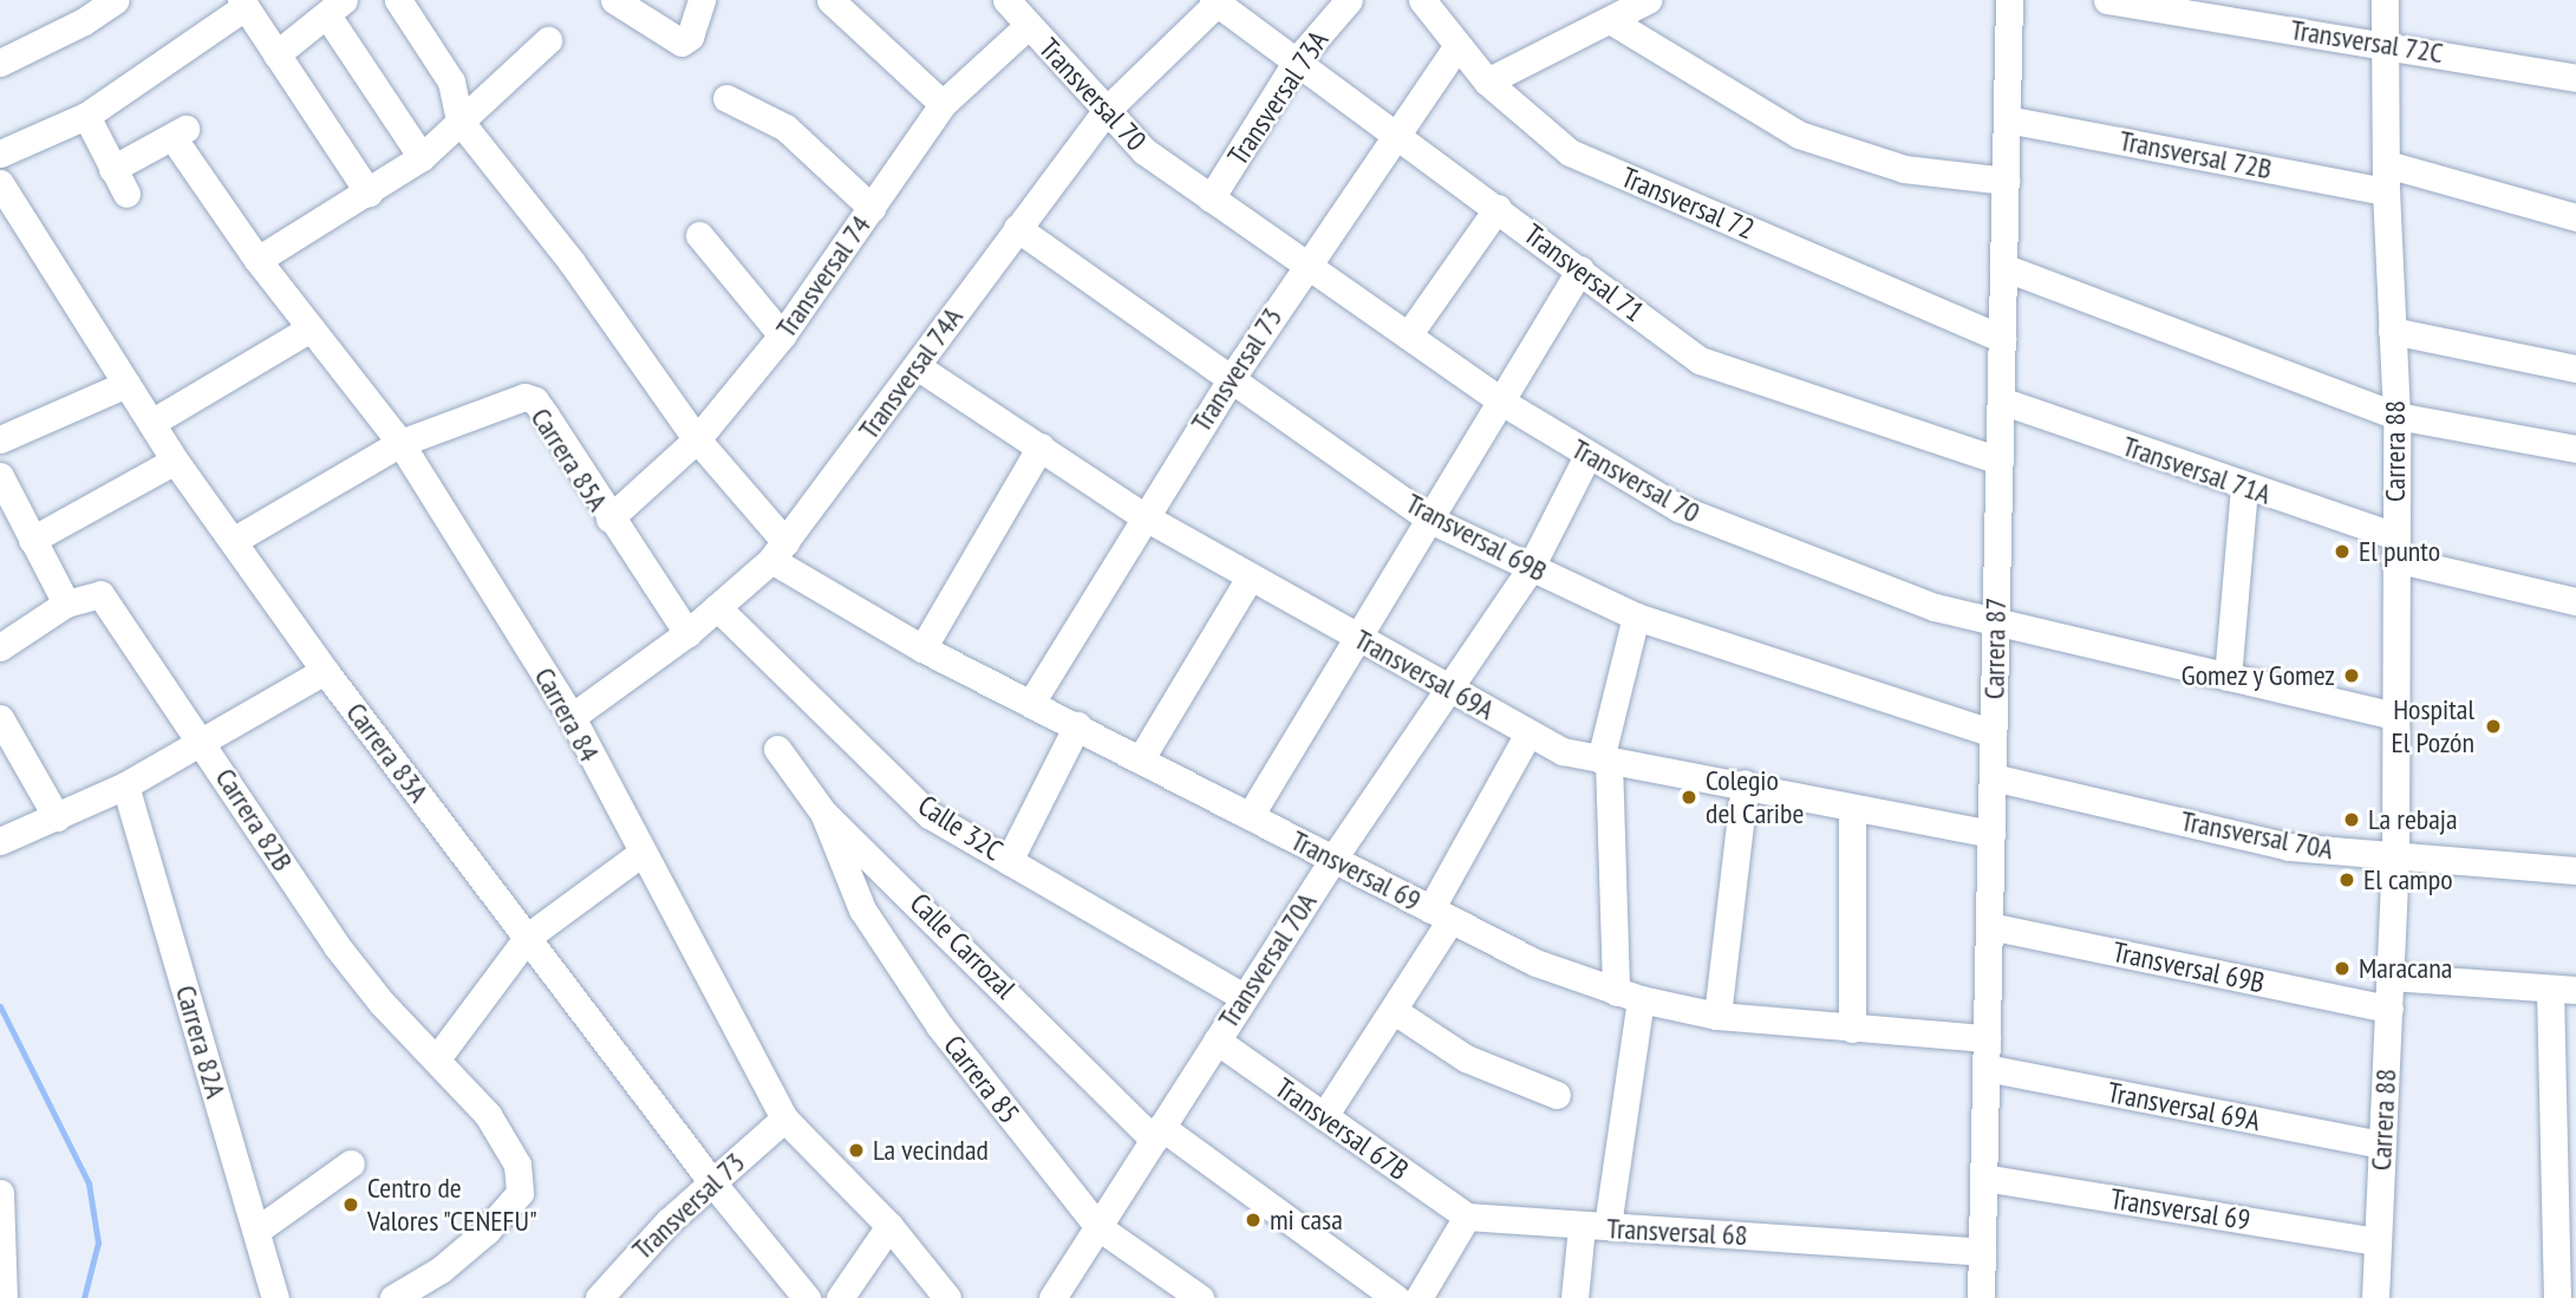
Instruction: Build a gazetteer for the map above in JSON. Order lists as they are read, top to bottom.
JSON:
{
  "streets": {
    "street": [
      "Transversal 72C",
      "Transversal 70",
      "Transversal 73A",
      "Transversal 72B",
      "Transversal 72",
      "Transversal 71",
      "Transversal 74",
      "Transversal 73",
      "Transversal 74A",
      "Carrera 88",
      "Carrera 85A",
      "Transversal 71A",
      "Transversal 69B",
      "Carrera 87",
      "Transversal 69A",
      "Carrera 84",
      "Carrera 83A",
      "Carrera 82B",
      "Calle 32C",
      "Transversal 70A",
      "Transversal 69",
      "Calle Carrozal",
      "Carrera 82A",
      "Carrera 85",
      "Transversal 67B",
      "Transversal 68"
    ]
  },
  "crossings": [
    ["Transversal 72C", "Carrera 88"],
    ["Transversal 70", "Transversal 73A"],
    ["Transversal 70", "Transversal 74"],
    ["Transversal 70", "Transversal 73"],
    ["Transversal 70", "Transversal 74A"],
    ["Transversal 70", "Carrera 88"],
    ["Transversal 70", "Carrera 87"],
    ["Transversal 70", "Transversal 70A"],
    ["Transversal 73A", "Transversal 71"],
    ["Transversal 72B", "Carrera 88"],
    ["Transversal 72B", "Carrera 87"],
    ["Transversal 72", "Transversal 73"],
    ["Transversal 72", "Carrera 87"],
    ["Transversal 71", "Transversal 73"],
    ["Transversal 71", "Transversal 74A"],
    ["Transversal 71", "Carrera 87"],
    ["Transversal 74", "Carrera 85A"],
    ["Transversal 74", "Transversal 69"],
    ["Transversal 73", "Transversal 69B"],
    ["Transversal 73", "Transversal 69A"],
    ["Transversal 73", "Carrera 84"],
    ["Transversal 73", "Carrera 83A"],
    ["Transversal 73", "Transversal 69"],
    ["Transversal 74A", "Carrera 85A"],
    ["Transversal 74A", "Transversal 69B"],
    ["Transversal 74A", "Transversal 69A"],
    ["Transversal 74A", "Carrera 84"],
    ["Transversal 74A", "Calle 32C"],
    ["Transversal 74A", "Transversal 69"],
    ["Carrera 88", "Transversal 71A"],
    ["Carrera 88", "Transversal 69B"],
    ["Carrera 88", "Transversal 69A"],
    ["Carrera 88", "Transversal 70A"],
    ["Carrera 88", "Transversal 69"],
    ["Carrera 85A", "Carrera 84"],
    ["Transversal 71A", "Carrera 87"],
    ["Transversal 69B", "Carrera 87"],
    ["Transversal 69B", "Transversal 70A"],
    ["Carrera 87", "Transversal 69A"],
    ["Carrera 87", "Transversal 70A"],
    ["Carrera 87", "Transversal 69"],
    ["Carrera 87", "Transversal 68"],
    ["Transversal 69A", "Transversal 70A"],
    ["Calle 32C", "Transversal 70A"],
    ["Transversal 70A", "Transversal 69"],
    ["Transversal 70A", "Calle Carrozal"],
    ["Transversal 70A", "Carrera 85"],
    ["Transversal 70A", "Transversal 67B"],
    ["Calle Carrozal", "Carrera 85"],
    ["Transversal 67B", "Transversal 68"]
  ],
  "places": [
    "El punto",
    "Gomez y Gomez",
    "Hospital El Pozón",
    "Colegio del Caribe",
    "La rebaja",
    "El campo",
    "Maracana",
    "La vecindad",
    "Centro de Valores \"CENEFU\"",
    "mi casa"
  ]
}
